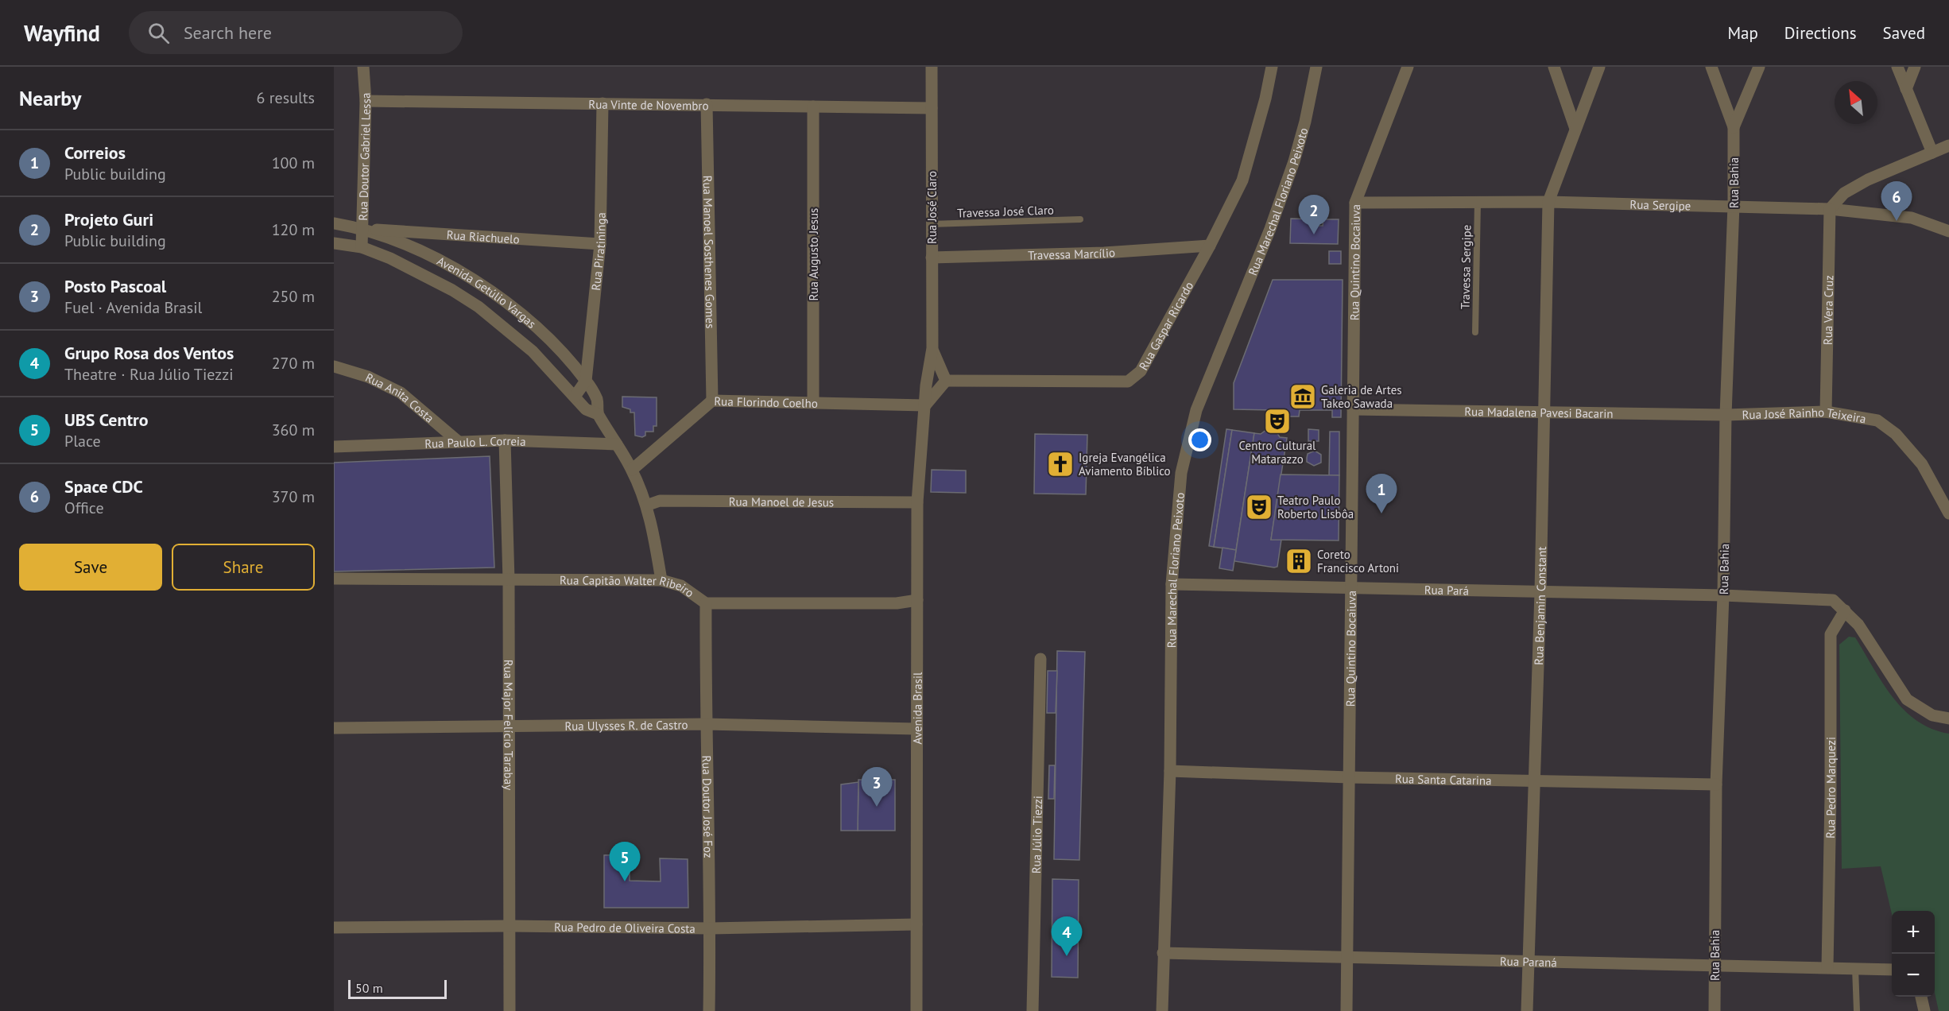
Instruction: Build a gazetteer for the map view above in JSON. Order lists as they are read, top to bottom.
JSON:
{
  "streets": {
    "street": [
      "Rua Vinte de Novembro",
      "Rua Doutor Gabriel Lessa",
      "Rua Bahia",
      "Rua Marechal Floriano Peixoto",
      "Rua Sergipe",
      "Rua José Claro",
      "Rua Riachuelo",
      "Rua Piratininga",
      "Rua Manoel Sosthenes Gomes",
      "Travessa Marcílio",
      "Rua Augusto Jesus",
      "Rua Quintino Bocaiuva",
      "Avenida Getúlio Vargas",
      "Rua Vera Cruz",
      "Rua Gaspar Ricardo",
      "Rua Anita Costa",
      "Rua Florindo Coelho",
      "Rua Madalena Pavesi Bacarin",
      "Rua José Rainho Teixeira",
      "Rua Paulo L. Correia",
      "Rua Manoel de Jesus",
      "Rua Capitão Walter Ribeiro",
      "Rua Pará",
      "Rua Benjamin Constant",
      "Avenida Brasil",
      "Rua Major Felício Tarabay",
      "Rua Ulysses R. de Castro",
      "Rua Santa Catarina",
      "Rua Pedro Marquezi",
      "Rua Doutor José Foz",
      "Rua Júlio Tiezzi",
      "Rua Pedro de Oliveira Costa",
      "Rua Paraná"
    ],
    "lane": ["Travessa José Claro", "Travessa Sergipe"]
  },
  "crossings": [
    ["Rua Vinte de Novembro", "Rua Doutor Gabriel Lessa"],
    ["Rua Vinte de Novembro", "Rua José Claro"],
    ["Rua Vinte de Novembro", "Rua Piratininga"],
    ["Rua Vinte de Novembro", "Rua Manoel Sosthenes Gomes"],
    ["Rua Vinte de Novembro", "Rua Augusto Jesus"],
    ["Rua Doutor Gabriel Lessa", "Rua Riachuelo"],
    ["Rua Doutor Gabriel Lessa", "Avenida Getúlio Vargas"],
    ["Rua Bahia", "Rua Sergipe"],
    ["Rua Bahia", "Rua Madalena Pavesi Bacarin"],
    ["Rua Bahia", "Rua José Rainho Teixeira"],
    ["Rua Bahia", "Rua Pará"],
    ["Rua Bahia", "Rua Santa Catarina"],
    ["Rua Bahia", "Rua Paraná"],
    ["Rua Marechal Floriano Peixoto", "Rua Pará"],
    ["Rua Marechal Floriano Peixoto", "Rua Santa Catarina"],
    ["Rua Marechal Floriano Peixoto", "Rua Paraná"],
    ["Rua Sergipe", "Rua Quintino Bocaiuva"],
    ["Rua Sergipe", "Travessa Sergipe"],
    ["Rua Sergipe", "Rua Vera Cruz"],
    ["Rua Sergipe", "Rua Benjamin Constant"],
    ["Rua José Claro", "Travessa José Claro"],
    ["Rua José Claro", "Travessa Marcílio"],
    ["Rua José Claro", "Rua Gaspar Ricardo"],
    ["Rua José Claro", "Rua Florindo Coelho"],
    ["Rua José Claro", "Avenida Brasil"],
    ["Rua Riachuelo", "Rua Piratininga"],
    ["Rua Riachuelo", "Avenida Getúlio Vargas"],
    ["Rua Piratininga", "Avenida Getúlio Vargas"],
    ["Rua Manoel Sosthenes Gomes", "Rua Florindo Coelho"],
    ["Travessa Marcílio", "Rua Gaspar Ricardo"],
    ["Rua Augusto Jesus", "Rua Florindo Coelho"],
    ["Rua Quintino Bocaiuva", "Rua Madalena Pavesi Bacarin"],
    ["Rua Quintino Bocaiuva", "Rua Pará"],
    ["Rua Quintino Bocaiuva", "Rua Santa Catarina"],
    ["Rua Quintino Bocaiuva", "Rua Paraná"],
    ["Avenida Getúlio Vargas", "Rua Florindo Coelho"],
    ["Avenida Getúlio Vargas", "Rua Paulo L. Correia"],
    ["Avenida Getúlio Vargas", "Rua Manoel de Jesus"],
    ["Avenida Getúlio Vargas", "Rua Capitão Walter Ribeiro"],
    ["Rua Vera Cruz", "Rua José Rainho Teixeira"],
    ["Rua Anita Costa", "Rua Paulo L. Correia"],
    ["Rua Florindo Coelho", "Avenida Brasil"],
    ["Rua Madalena Pavesi Bacarin", "Rua José Rainho Teixeira"],
    ["Rua Madalena Pavesi Bacarin", "Rua Benjamin Constant"],
    ["Rua Paulo L. Correia", "Rua Major Felício Tarabay"],
    ["Rua Manoel de Jesus", "Avenida Brasil"],
    ["Rua Capitão Walter Ribeiro", "Avenida Brasil"],
    ["Rua Capitão Walter Ribeiro", "Rua Major Felício Tarabay"],
    ["Rua Capitão Walter Ribeiro", "Rua Doutor José Foz"],
    ["Rua Pará", "Rua Benjamin Constant"],
    ["Rua Pará", "Rua Pedro Marquezi"],
    ["Rua Benjamin Constant", "Rua Santa Catarina"],
    ["Rua Benjamin Constant", "Rua Paraná"],
    ["Avenida Brasil", "Rua Ulysses R. de Castro"],
    ["Avenida Brasil", "Rua Pedro de Oliveira Costa"],
    ["Rua Major Felício Tarabay", "Rua Ulysses R. de Castro"],
    ["Rua Major Felício Tarabay", "Rua Pedro de Oliveira Costa"],
    ["Rua Ulysses R. de Castro", "Rua Doutor José Foz"],
    ["Rua Pedro Marquezi", "Rua Paraná"],
    ["Rua Doutor José Foz", "Rua Pedro de Oliveira Costa"]
  ],
  "places": {
    "museum": ["Galeria de Artes Takeo Sawada"],
    "theatre": ["Centro Cultural Matarazzo", "Teatro Paulo Roberto Lisbôa"],
    "church": ["Igreja Evangélica Aviamento Bíblico"],
    "building": ["Coreto Francisco Artoni"]
  },
  "scale_bar": "50 m",
  "north": "top left",
  "page": {
    "header": "Wayfind",
    "search": "Search here",
    "nav": ["Map", "Directions", "Saved"],
    "heading": ["Nearby", "6 results"],
    "list": [
      {
        "mark": "1",
        "name": "Correios",
        "note": "Public building",
        "value": "100 m"
      },
      {
        "mark": "2",
        "name": "Projeto Guri",
        "note": "Public building",
        "value": "120 m"
      },
      {
        "mark": "3",
        "name": "Posto Pascoal",
        "note": "Fuel · Avenida Brasil",
        "value": "250 m"
      },
      {
        "mark": "4",
        "name": "Grupo Rosa dos Ventos",
        "note": "Theatre · Rua Júlio Tiezzi",
        "value": "270 m"
      },
      {
        "mark": "5",
        "name": "UBS Centro",
        "note": "Place",
        "value": "360 m"
      },
      {
        "mark": "6",
        "name": "Space CDC",
        "note": "Office",
        "value": "370 m"
      }
    ],
    "pins": [
      "6",
      "2",
      "1",
      "3",
      "5",
      "4"
    ],
    "buttons": ["Save", "Share"],
    "map_buttons": ["+", "−"],
    "scale": "50 m"
  }
}
